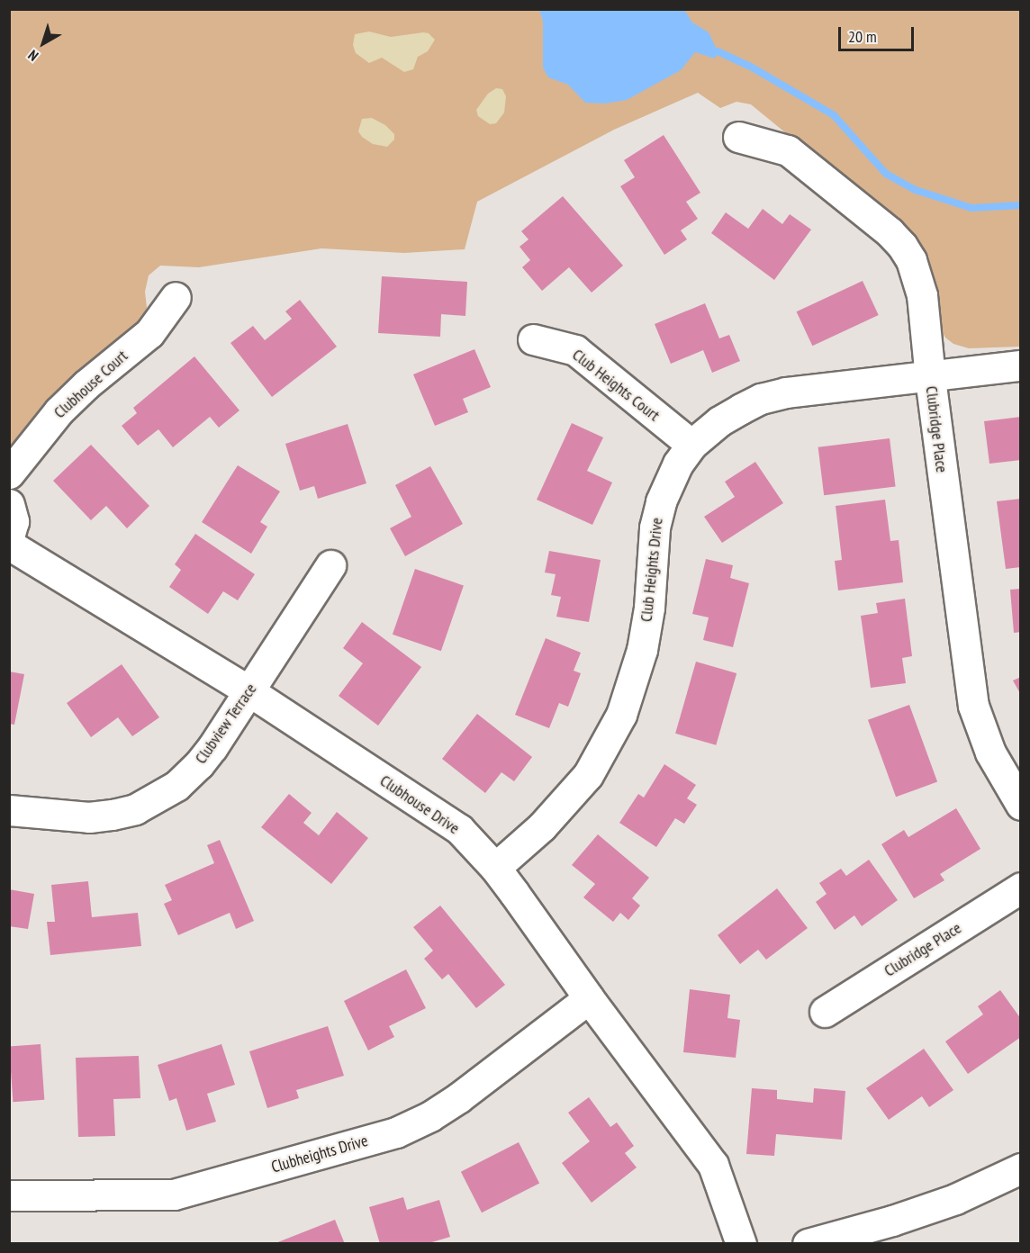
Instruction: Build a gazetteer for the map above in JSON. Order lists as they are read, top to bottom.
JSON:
{
  "streets": {
    "street": [
      "Clubhouse Court",
      "Club Heights Court",
      "Clubridge Place",
      "Club Heights Drive",
      "Clubview Terrace",
      "Clubhouse Drive",
      "Clubheights Drive"
    ]
  },
  "crossings": [
    ["Club Heights Court", "Club Heights Drive"],
    ["Clubridge Place", "Club Heights Drive"],
    ["Club Heights Drive", "Clubhouse Drive"],
    ["Clubview Terrace", "Clubhouse Drive"],
    ["Clubhouse Drive", "Clubheights Drive"]
  ],
  "scale_bar": "20 m",
  "north": "bottom left"
}
